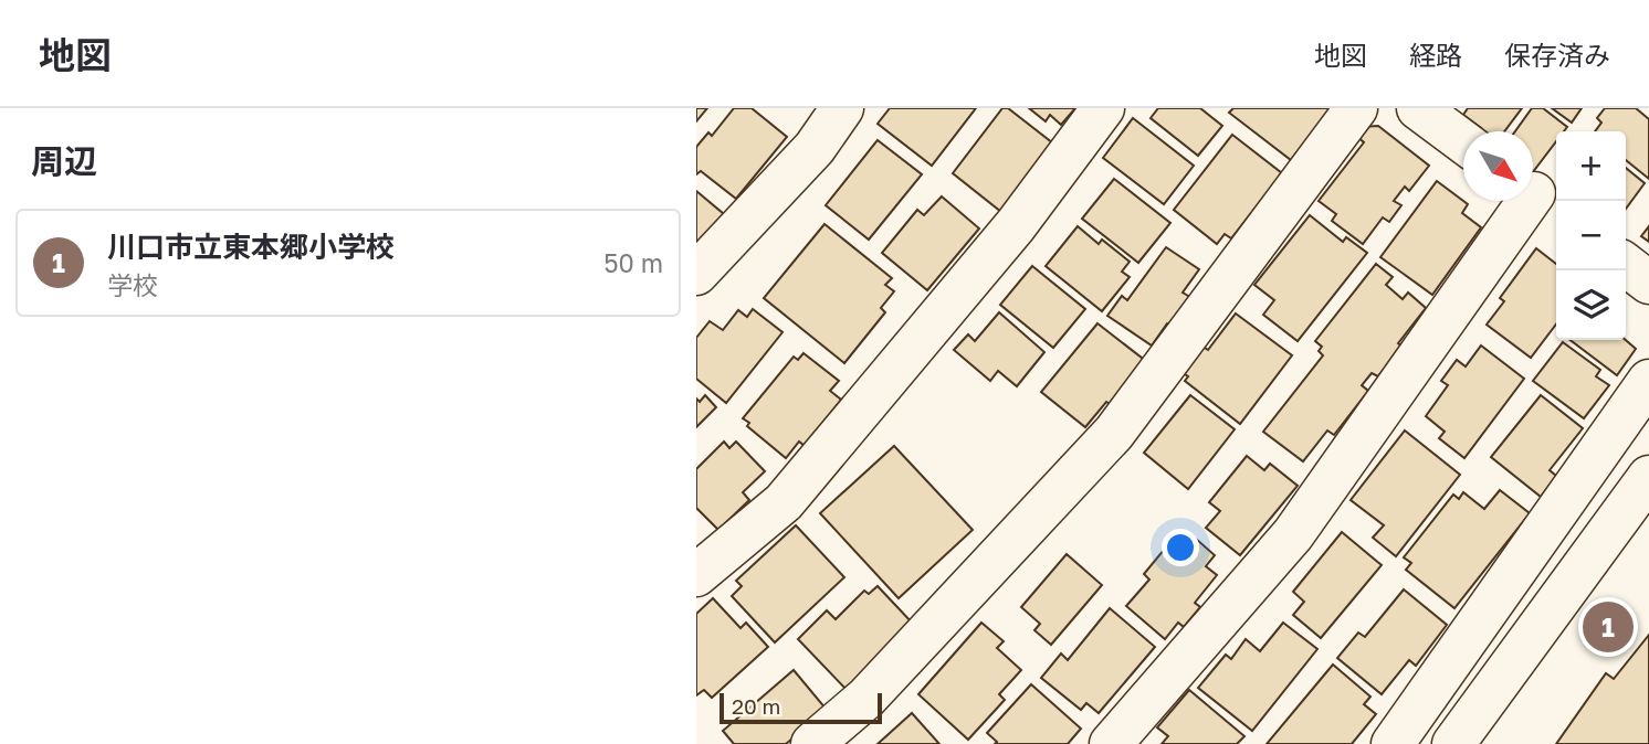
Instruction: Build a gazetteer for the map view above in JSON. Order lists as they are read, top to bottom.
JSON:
{
  "scale_bar": "20 m",
  "north": "bottom right",
  "page": {
    "header": "地図",
    "nav": ["地図", "経路", "保存済み"],
    "heading": "周辺",
    "map_buttons": ["+", "−"],
    "list": [
      {
        "mark": "1",
        "name": "川口市立東本郷小学校",
        "note": "学校",
        "value": "50 m"
      }
    ],
    "pins": "1",
    "scale": "20 m"
  }
}
